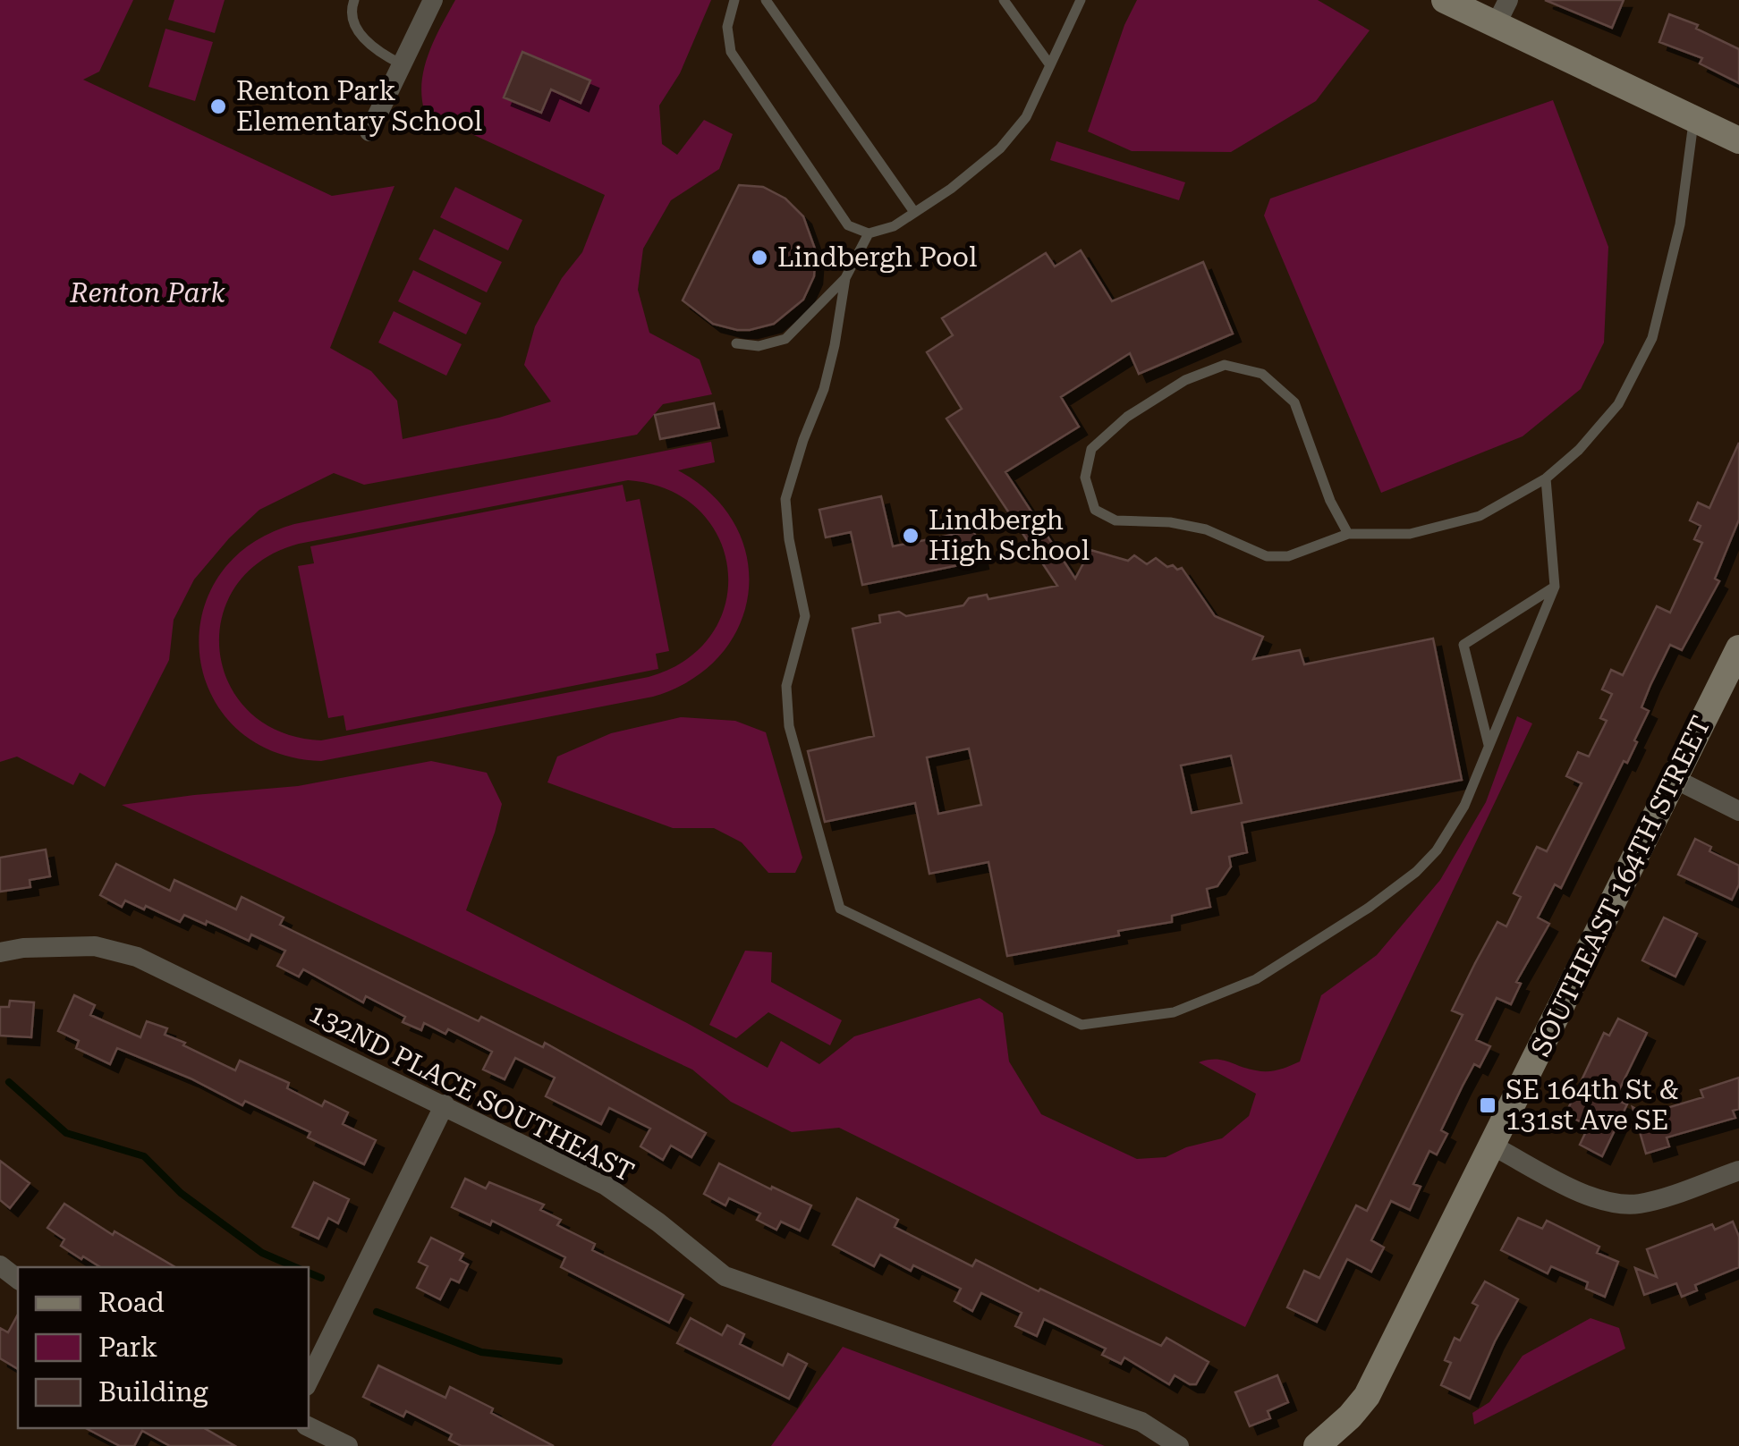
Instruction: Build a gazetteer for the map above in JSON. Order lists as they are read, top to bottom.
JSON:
{
  "streets": {
    "street": ["SOUTHEAST 164TH STREET", "132ND PLACE SOUTHEAST"]
  },
  "parks": ["Renton Park"],
  "places": {
    "other": ["Renton Park Elementary School", "Lindbergh Pool", "Lindbergh High School"],
    "transit": ["SE 164th St & 131st Ave SE"]
  },
  "legend": ["Road", "Park", "Building"]
}
